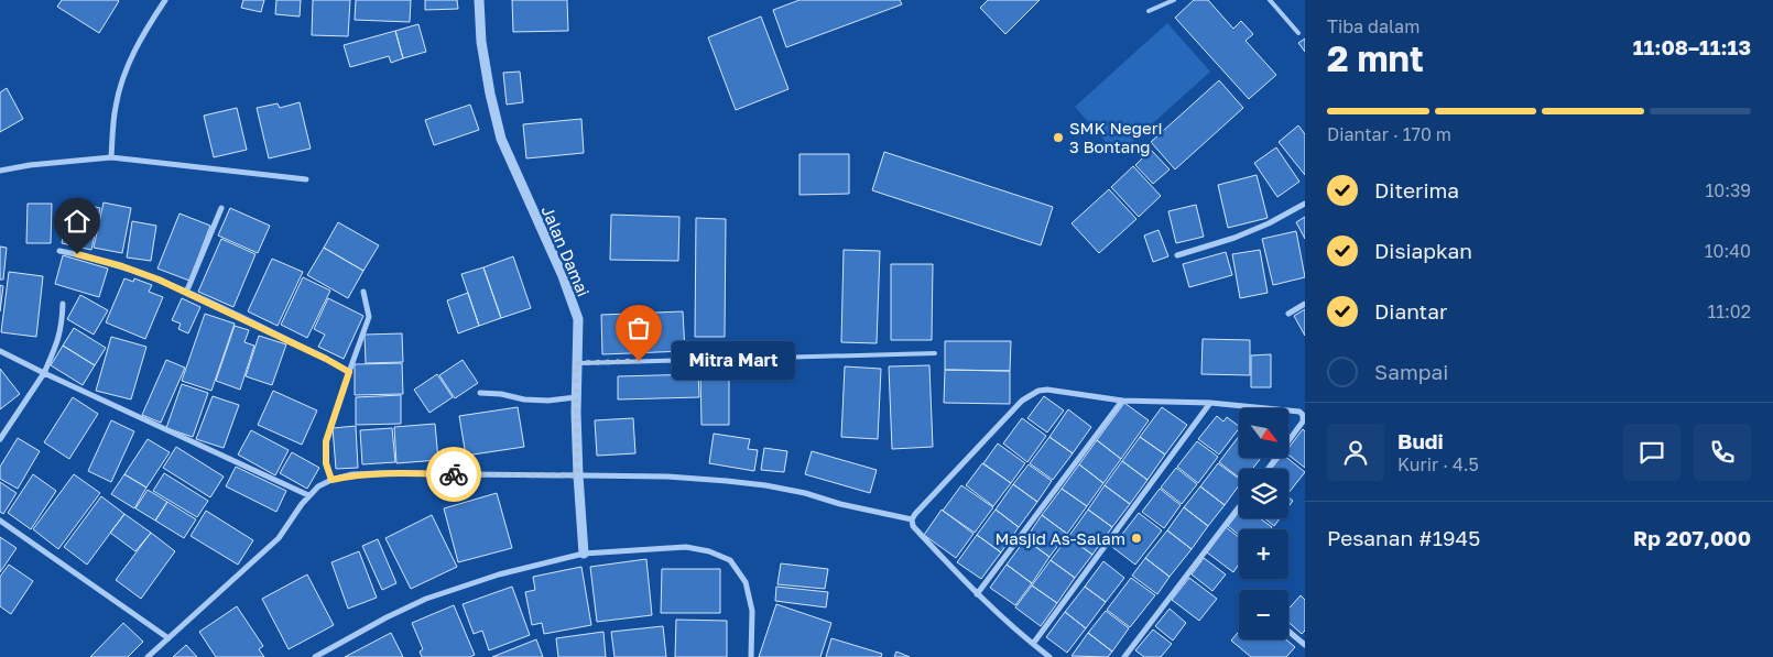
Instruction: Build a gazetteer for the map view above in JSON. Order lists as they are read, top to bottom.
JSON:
{
  "streets": {
    "street": ["Jalan Damai"]
  },
  "places": ["SMK Negeri 3 Bontang", "Mitra Mart", "Masjid As-Salam"],
  "north": "bottom right",
  "page": {
    "heading": ["2 mnt", "Tiba dalam", "11:08–11:13"],
    "panel": [
      "Budi",
      "Kurir · 4.5",
      "Pesanan #1945",
      "Rp 207,000"
    ],
    "bar": "Diantar · 170 m",
    "list": [
      ["Diterima", "10:39"],
      ["Disiapkan", "10:40"],
      ["Diantar", "11:02"],
      "Sampai"
    ],
    "bubble": "Mitra Mart",
    "map_buttons": ["+", "−"]
  }
}
